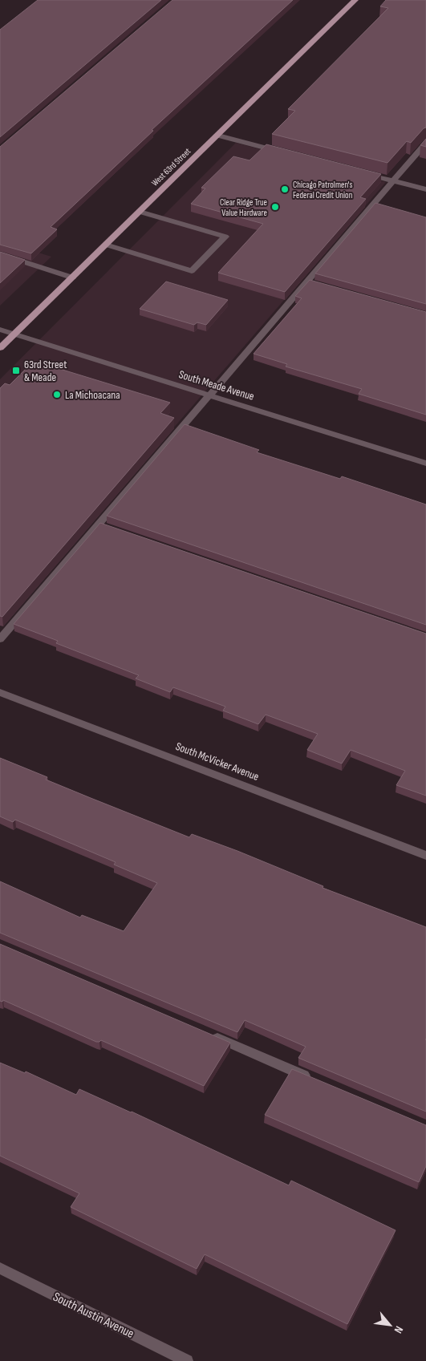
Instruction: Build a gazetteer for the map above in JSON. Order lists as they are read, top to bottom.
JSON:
{
  "streets": {
    "main road": ["West 63rd Street"],
    "street": ["South Meade Avenue", "South McVicker Avenue", "South Austin Avenue"]
  },
  "crossings": [
    ["West 63rd Street", "South Meade Avenue"]
  ],
  "places": {
    "other": ["Chicago Patrolmen's Federal Credit Union", "Clear Ridge True Value Hardware", "La Michoacana"],
    "transit": ["63rd Street & Meade"]
  },
  "north": "bottom right"
}
